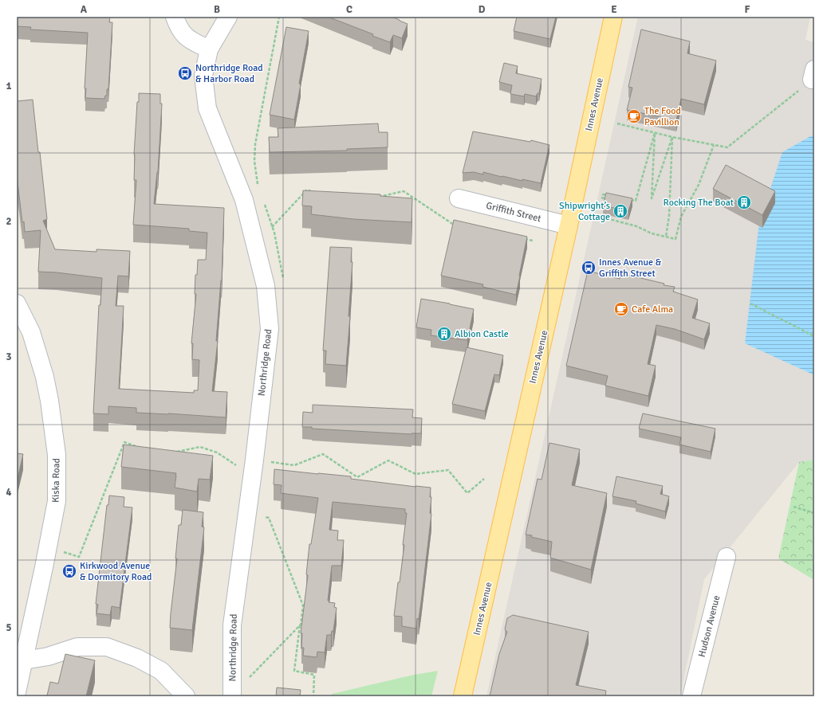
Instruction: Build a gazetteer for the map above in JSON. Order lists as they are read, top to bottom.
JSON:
{
  "streets": {
    "main road": ["Innes Avenue"],
    "street": [
      "Griffith Street",
      "Northridge Road",
      "Kiska Road",
      "Hudson Avenue"
    ]
  },
  "crossings": [
    ["Innes Avenue", "Griffith Street"]
  ],
  "places": {
    "bus stop": ["Northridge Road & Harbor Road", "Innes Avenue & Griffith Street", "Kirkwood Avenue & Dormitory Road"],
    "cafe": ["The Food Pavillion", "Cafe Alma"],
    "building": ["Rocking The Boat", "Shipwright’s Cottage", "Albion Castle"]
  },
  "grid": {
    "columns": [
      "A",
      "B",
      "C",
      "D",
      "E",
      "F"
    ],
    "rows": [
      "1",
      "2",
      "3",
      "4",
      "5"
    ]
  }
}
